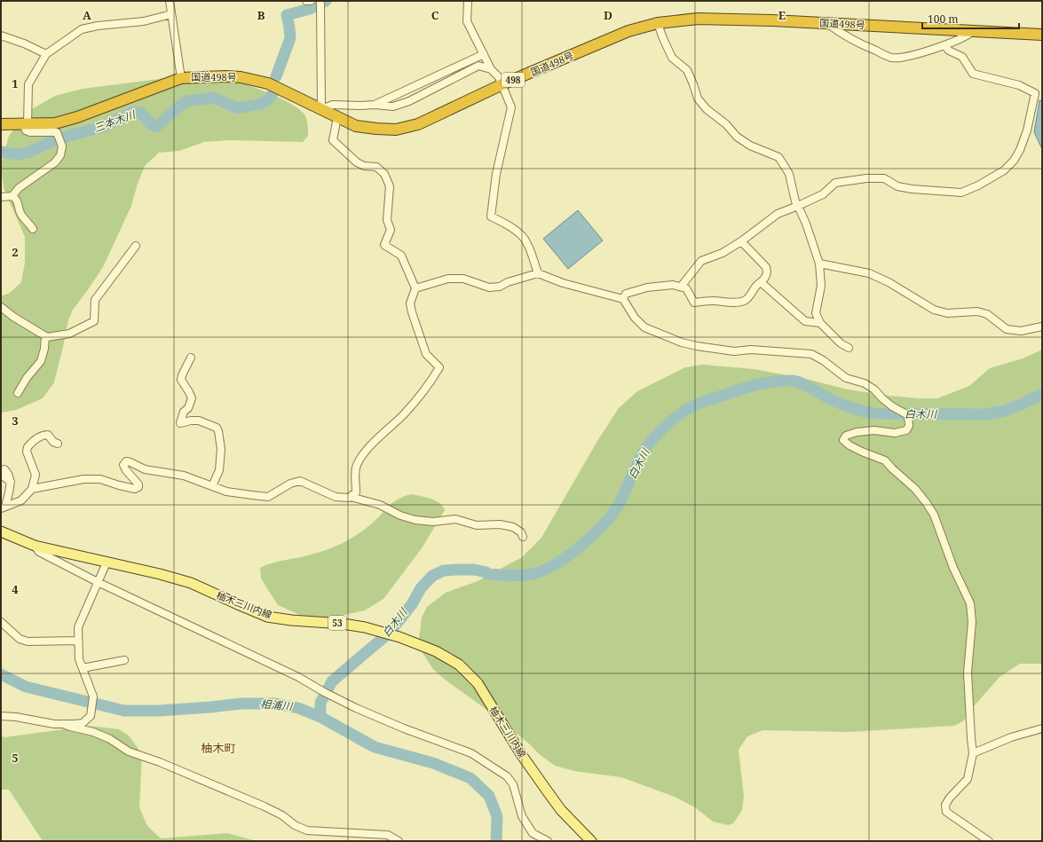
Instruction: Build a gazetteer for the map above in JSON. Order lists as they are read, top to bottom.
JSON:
{
  "streets": {
    "highway": ["国道498号", "498"],
    "main road": ["柚木三川内線", "53"]
  },
  "districts": ["柚木町"],
  "water": ["三本木川", "白木川", "相浦川"],
  "scale_bar": "100 m",
  "grid": {
    "columns": [
      "A",
      "B",
      "C",
      "D",
      "E"
    ],
    "rows": [
      "1",
      "2",
      "3",
      "4",
      "5"
    ]
  }
}
